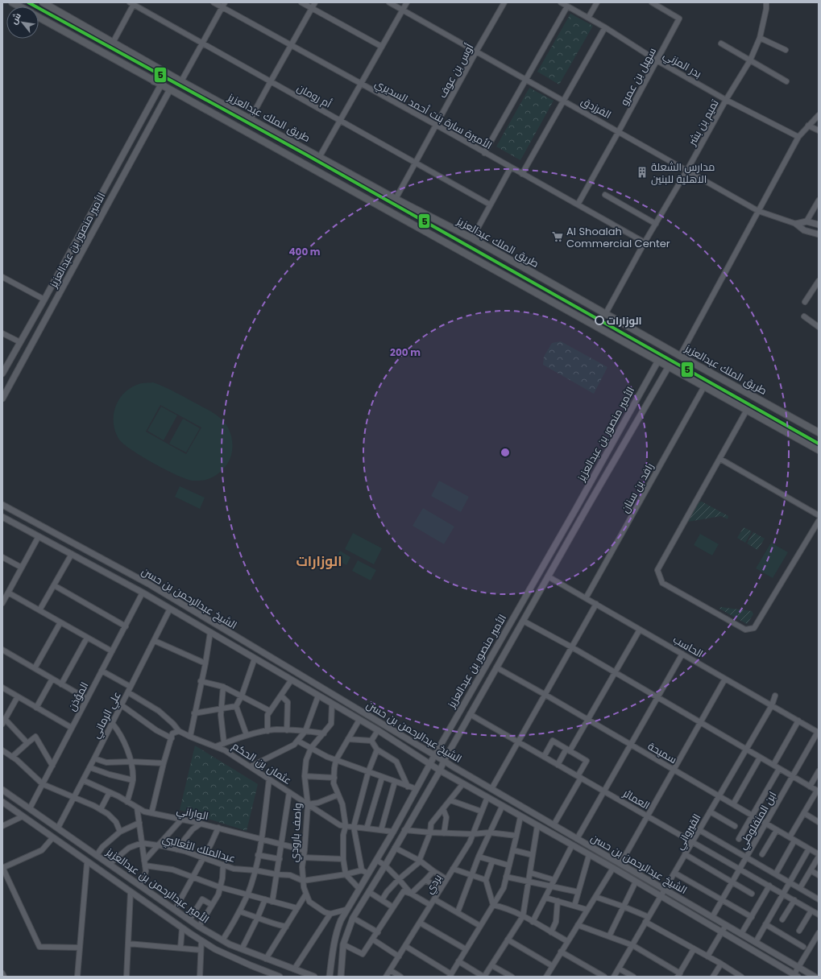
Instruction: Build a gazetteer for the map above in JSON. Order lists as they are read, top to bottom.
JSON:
{
  "streets": {
    "main road": ["طريق الملك عبدالعزيز"],
    "street": [
      "بدر المزني",
      "أوس بن عوف",
      "سهيل بن عمرو",
      "أم رومان",
      "الفرزدق",
      "الأميرة سارة بنت أحمد السديري",
      "تميم بن بشر",
      "الأمير منصور بن عبدالعزيز",
      "رافد بن سنان",
      "الشيخ عبدالرحمن بن حسن",
      "الحاسب",
      "المؤذن",
      "علي الرماني",
      "سميحة",
      "عثمان بن الحكم",
      "العمائر",
      "الواراني",
      "ابن المنفلوطي",
      "القيرواني",
      "واصف بارودي",
      "عبدالملك الثعالبي",
      "بردي",
      "الأمير عبدالرحمن بن عبدالعزيز"
    ]
  },
  "crossings": [
    ["بدر المزني", "سهيل بن عمرو"],
    ["بدر المزني", "تميم بن بشر"],
    ["أوس بن عوف", "أم رومان"],
    ["أوس بن عوف", "الفرزدق"],
    ["أوس بن عوف", "الأميرة سارة بنت أحمد السديري"],
    ["أوس بن عوف", "طريق الملك عبدالعزيز"],
    ["سهيل بن عمرو", "الفرزدق"],
    ["سهيل بن عمرو", "الأميرة سارة بنت أحمد السديري"],
    ["الفرزدق", "تميم بن بشر"],
    ["الأميرة سارة بنت أحمد السديري", "تميم بن بشر"],
    ["طريق الملك عبدالعزيز", "تميم بن بشر"],
    ["الأمير منصور بن عبدالعزيز", "الشيخ عبدالرحمن بن حسن"],
    ["الأمير منصور بن عبدالعزيز", "الحاسب"],
    ["الأمير منصور بن عبدالعزيز", "سميحة"],
    ["الأمير منصور بن عبدالعزيز", "عثمان بن الحكم"],
    ["الأمير منصور بن عبدالعزيز", "العمائر"],
    ["رافد بن سنان", "الحاسب"],
    ["الشيخ عبدالرحمن بن حسن", "المؤذن"],
    ["الشيخ عبدالرحمن بن حسن", "علي الرماني"],
    ["الشيخ عبدالرحمن بن حسن", "ابن المنفلوطي"],
    ["الشيخ عبدالرحمن بن حسن", "القيرواني"],
    ["الشيخ عبدالرحمن بن حسن", "واصف بارودي"],
    ["الشيخ عبدالرحمن بن حسن", "بردي"],
    ["الحاسب", "ابن المنفلوطي"],
    ["الحاسب", "القيرواني"],
    ["المؤذن", "الأمير عبدالرحمن بن عبدالعزيز"],
    ["علي الرماني", "عثمان بن الحكم"],
    ["علي الرماني", "الواراني"],
    ["علي الرماني", "الأمير عبدالرحمن بن عبدالعزيز"],
    ["سميحة", "ابن المنفلوطي"],
    ["سميحة", "القيرواني"],
    ["عثمان بن الحكم", "واصف بارودي"],
    ["العمائر", "ابن المنفلوطي"],
    ["العمائر", "القيرواني"],
    ["الواراني", "واصف بارودي"],
    ["واصف بارودي", "عبدالملك الثعالبي"]
  ],
  "districts": ["الوزارات"],
  "places": {
    "building": ["مدارس الشعلة الاهلية للبنين"],
    "supermarket": ["Al Shoalah Commercial Center"],
    "other": ["الوزارات"]
  },
  "lines": ["transit line 5"],
  "north": "top left",
  "rings": ["400 m", "200 m"]
}
